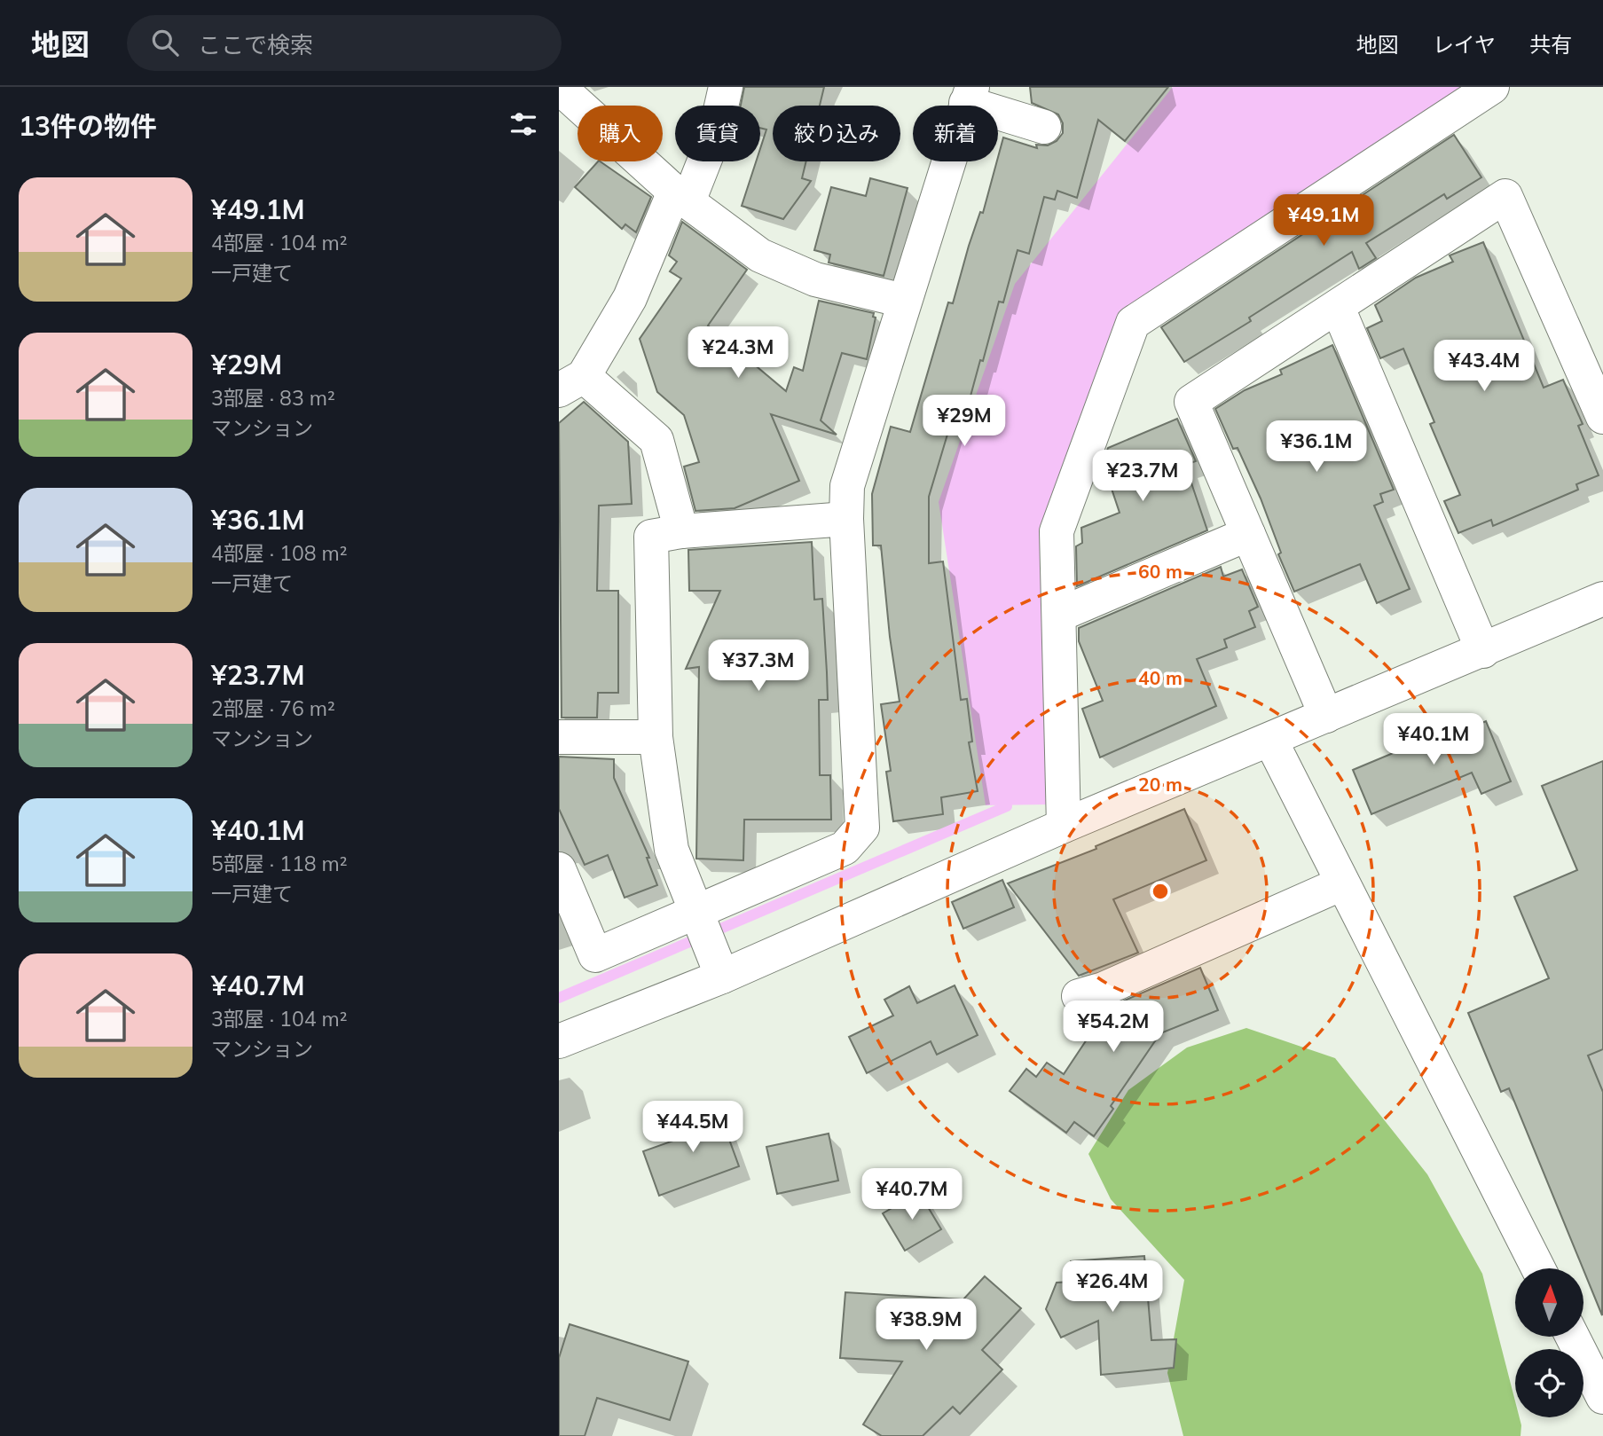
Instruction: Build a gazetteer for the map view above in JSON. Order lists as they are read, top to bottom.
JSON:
{
  "north": "top",
  "page": {
    "header": "地図",
    "search": "ここで検索",
    "nav": ["地図", "レイヤ", "共有"],
    "heading": "13件の物件",
    "chip": [
      "購入",
      "賃貸",
      "絞り込み",
      "新着"
    ],
    "list": [
      {
        "name": "¥49.1M",
        "note": "4部屋 · 104 m² · 一戸建て"
      },
      {
        "name": "¥29M",
        "note": "3部屋 · 83 m² · マンション"
      },
      {
        "name": "¥36.1M",
        "note": "4部屋 · 108 m² · 一戸建て"
      },
      {
        "name": "¥23.7M",
        "note": "2部屋 · 76 m² · マンション"
      },
      {
        "name": "¥40.1M",
        "note": "5部屋 · 118 m² · 一戸建て"
      },
      {
        "name": "¥40.7M",
        "note": "3部屋 · 104 m² · マンション"
      }
    ],
    "price": [
      "¥49.1M",
      "¥24.3M",
      "¥43.4M",
      "¥29M",
      "¥36.1M",
      "¥23.7M",
      "¥37.3M",
      "¥40.1M",
      "¥54.2M",
      "¥44.5M",
      "¥40.7M",
      "¥26.4M",
      "¥38.9M"
    ]
  },
  "rings": ["60 m", "40 m", "20 m"]
}
